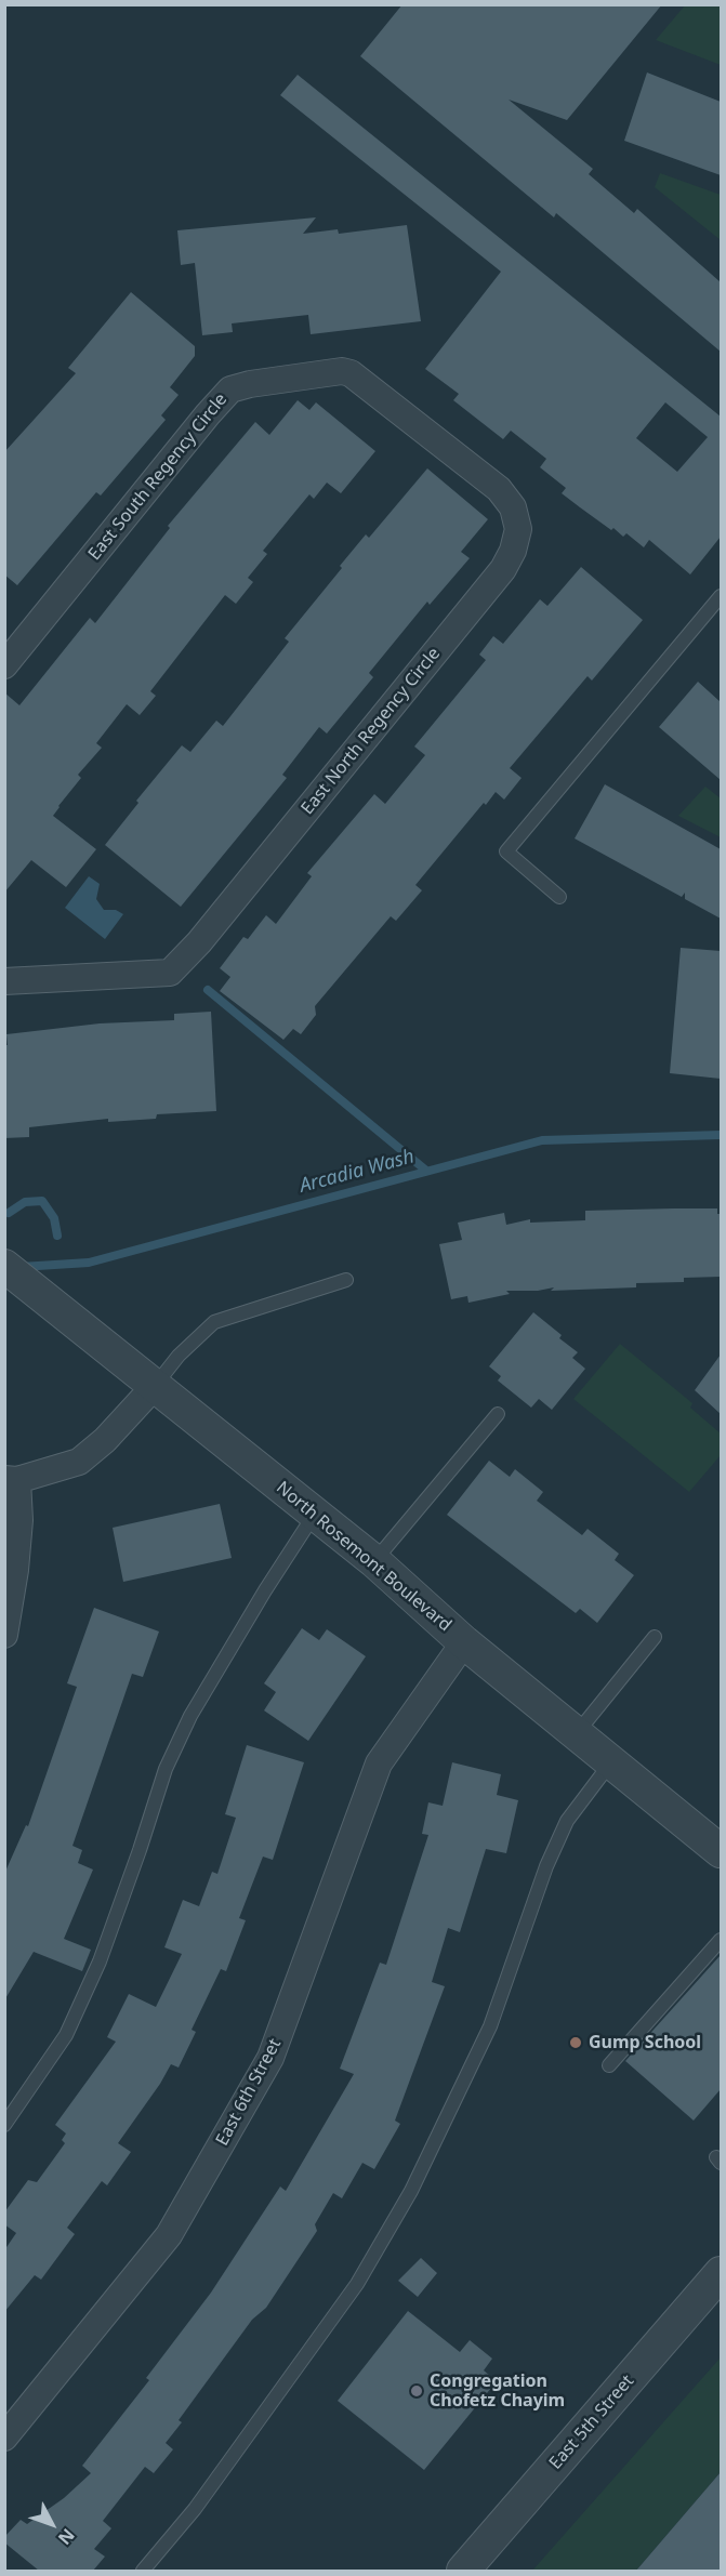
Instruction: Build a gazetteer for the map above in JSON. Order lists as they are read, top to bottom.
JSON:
{
  "streets": {
    "street": [
      "East South Regency Circle",
      "East North Regency Circle",
      "North Rosemont Boulevard",
      "East 6th Street",
      "East 5th Street"
    ]
  },
  "crossings": [
    ["East South Regency Circle", "East North Regency Circle"],
    ["North Rosemont Boulevard", "East 6th Street"]
  ],
  "water": ["Arcadia Wash"],
  "places": ["Gump School", "Congregation Chofetz Chayim"],
  "north": "bottom right"
}
